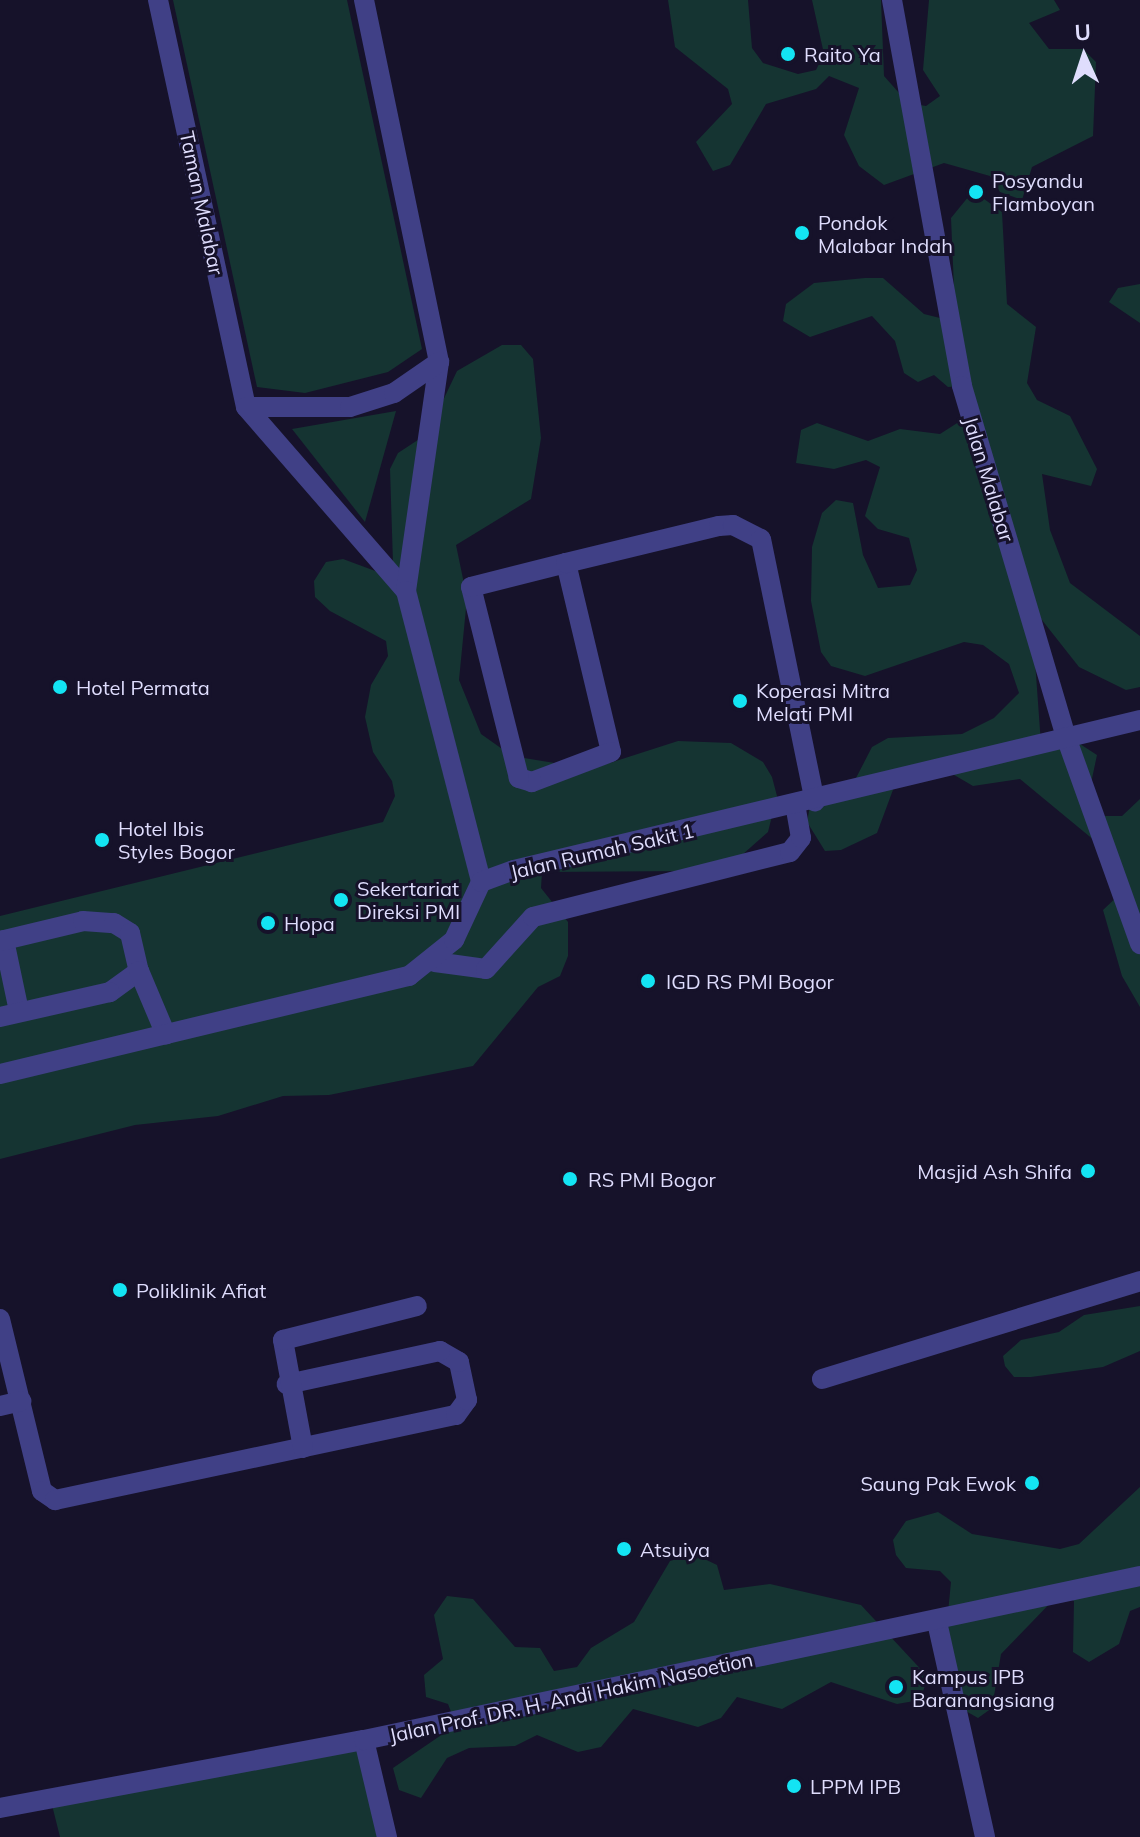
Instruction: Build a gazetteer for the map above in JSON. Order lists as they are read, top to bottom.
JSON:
{
  "streets": {
    "street": [
      "Taman Malabar",
      "Jalan Malabar",
      "Jalan Rumah Sakit 1",
      "Jalan Prof. DR. H. Andi Hakim Nasoetion"
    ]
  },
  "crossings": [
    ["Taman Malabar", "Jalan Rumah Sakit 1"],
    ["Jalan Malabar", "Jalan Rumah Sakit 1"]
  ],
  "places": [
    "Raito Ya",
    "Posyandu Flamboyan",
    "Pondok Malabar Indah",
    "Hotel Permata",
    "Koperasi Mitra Melati PMI",
    "Hotel Ibis Styles Bogor",
    "Sekertariat Direksi PMI",
    "Hopa",
    "IGD RS PMI Bogor",
    "Masjid Ash Shifa",
    "RS PMI Bogor",
    "Poliklinik Afiat",
    "Saung Pak Ewok",
    "Atsuiya",
    "Kampus IPB Baranangsiang",
    "LPPM IPB"
  ],
  "north": "top"
}
